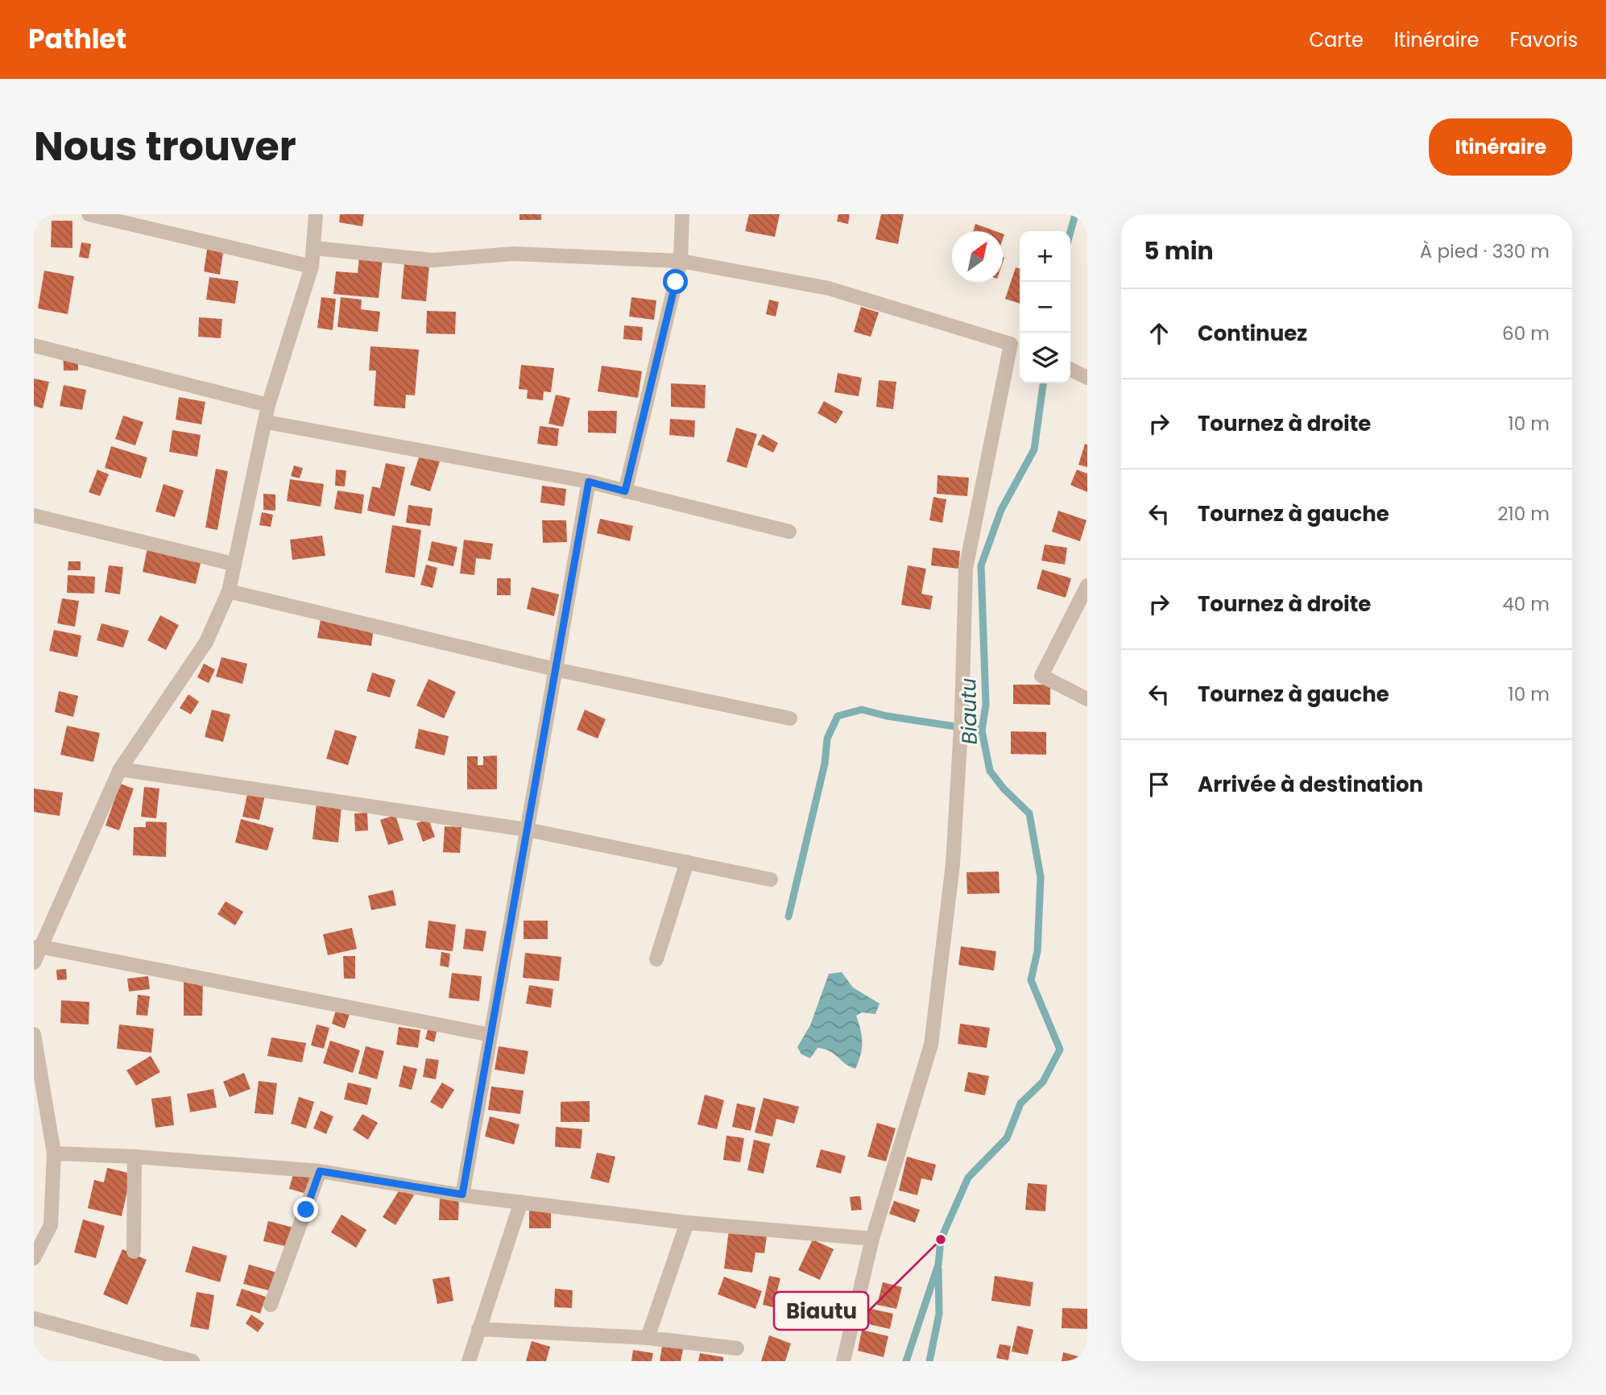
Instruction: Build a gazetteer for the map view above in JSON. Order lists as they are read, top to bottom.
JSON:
{
  "water": ["Biautu"],
  "places": ["Biautu"],
  "north": "top right",
  "page": {
    "header": "Pathlet",
    "nav": ["Carte", "Itinéraire", "Favoris"],
    "title": "Nous trouver",
    "buttons": "Itinéraire",
    "heading": ["5 min", "À pied · 330 m"],
    "map_buttons": ["+", "−"],
    "list": [
      ["Continuez", "60 m"],
      ["Tournez à droite", "10 m"],
      ["Tournez à gauche", "210 m"],
      ["Tournez à droite", "40 m"],
      ["Tournez à gauche", "10 m"],
      "Arrivée à destination"
    ]
  }
}
